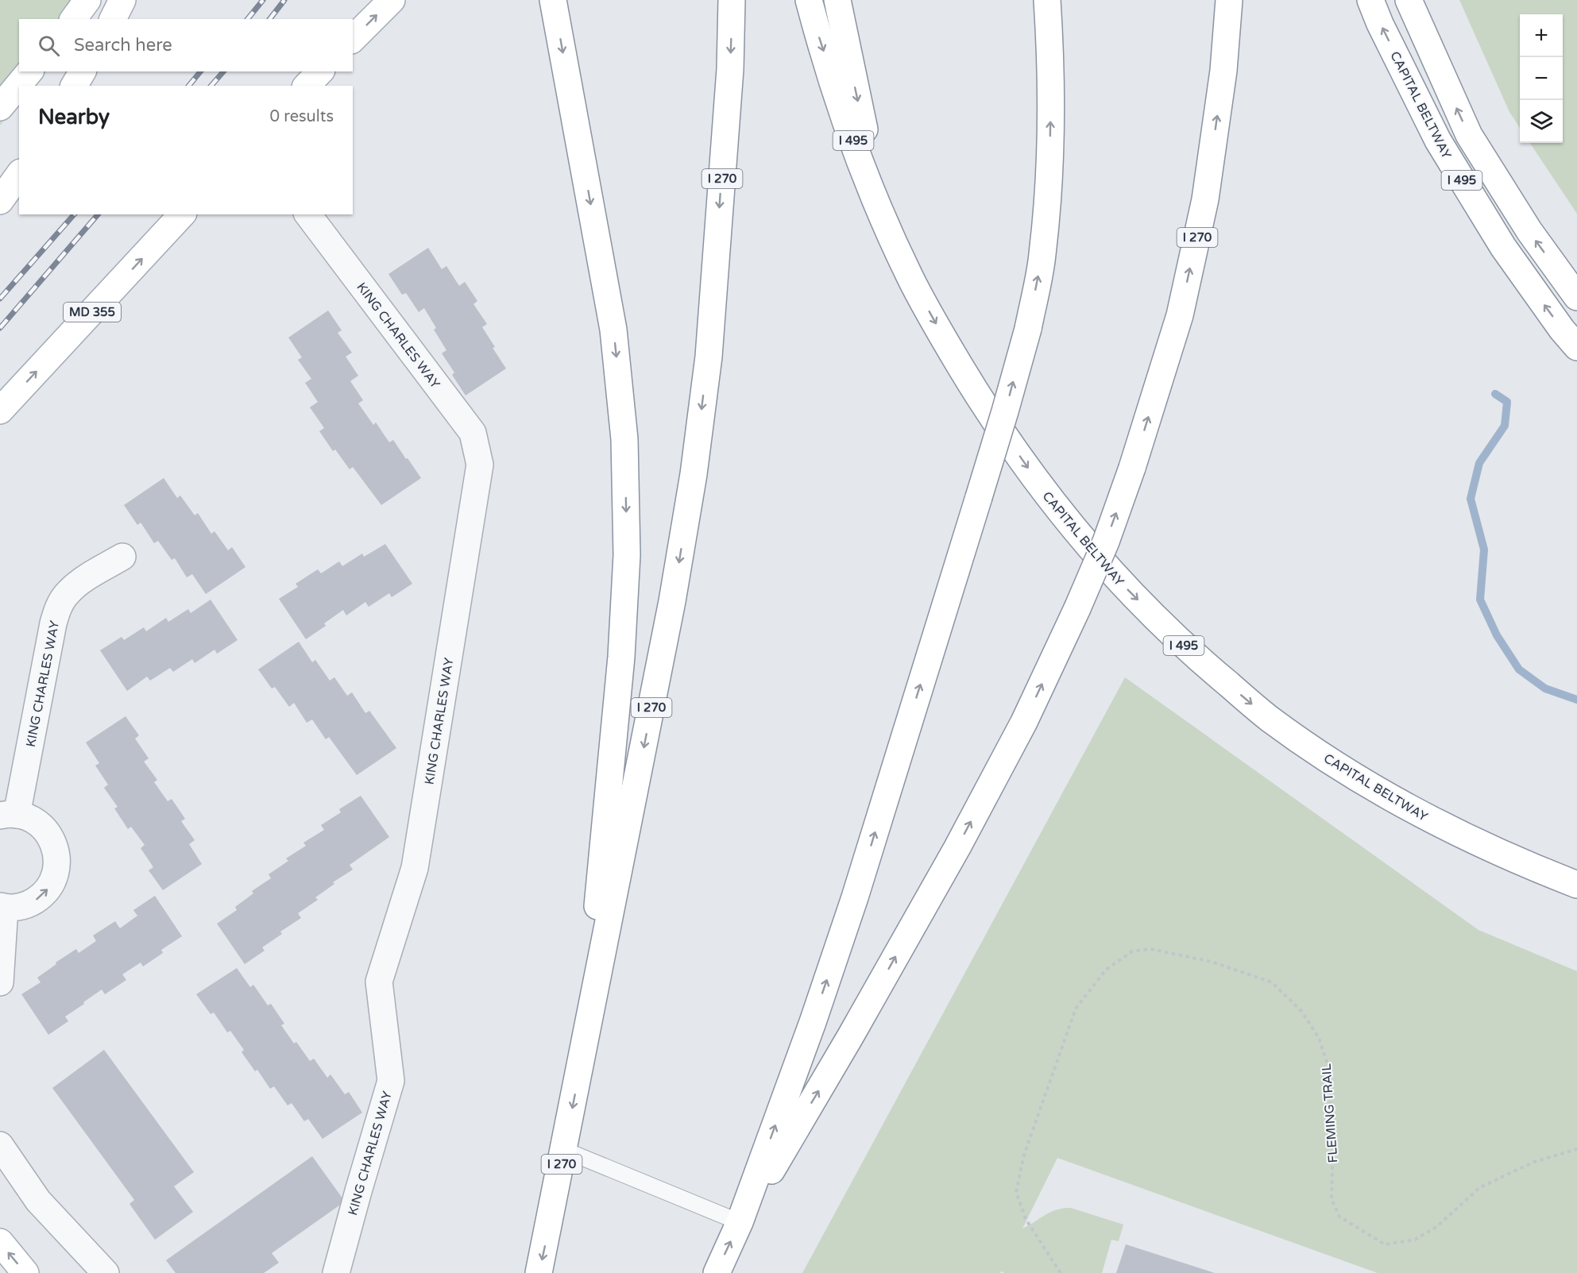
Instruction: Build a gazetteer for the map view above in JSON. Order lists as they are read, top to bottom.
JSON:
{
  "streets": {
    "main road": [
      "CAPITAL BELTWAY",
      "I 495",
      "I 270",
      "MD 355"
    ],
    "street": ["KING CHARLES WAY"],
    "path": ["FLEMING TRAIL"]
  },
  "page": {
    "map_buttons": ["+", "−"],
    "search": "Search here",
    "heading": ["Nearby", "0 results"]
  }
}
